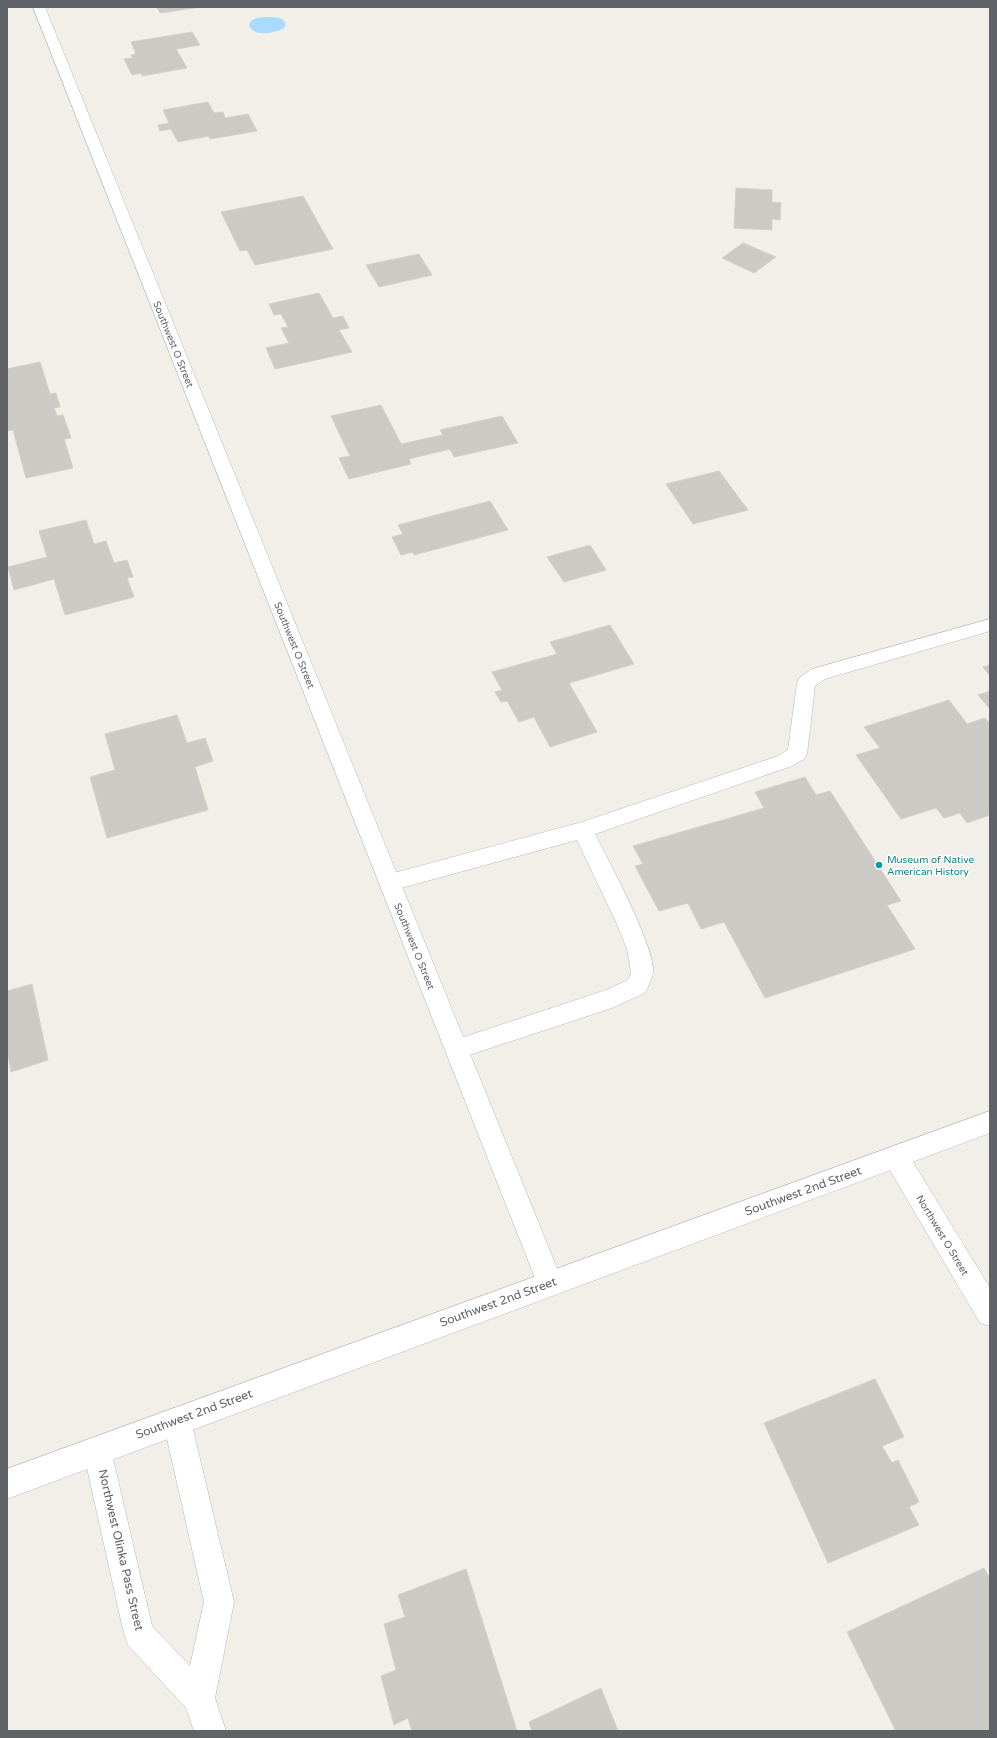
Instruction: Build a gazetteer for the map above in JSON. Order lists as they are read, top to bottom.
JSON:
{
  "streets": {
    "street": [
      "Southwest O Street",
      "Southwest 2nd Street",
      "Northwest O Street",
      "Northwest Olinka Pass Street"
    ]
  },
  "crossings": [
    ["Southwest O Street", "Southwest 2nd Street"],
    ["Southwest 2nd Street", "Northwest O Street"],
    ["Southwest 2nd Street", "Northwest Olinka Pass Street"]
  ],
  "places": ["Museum of Native American History"]
}
